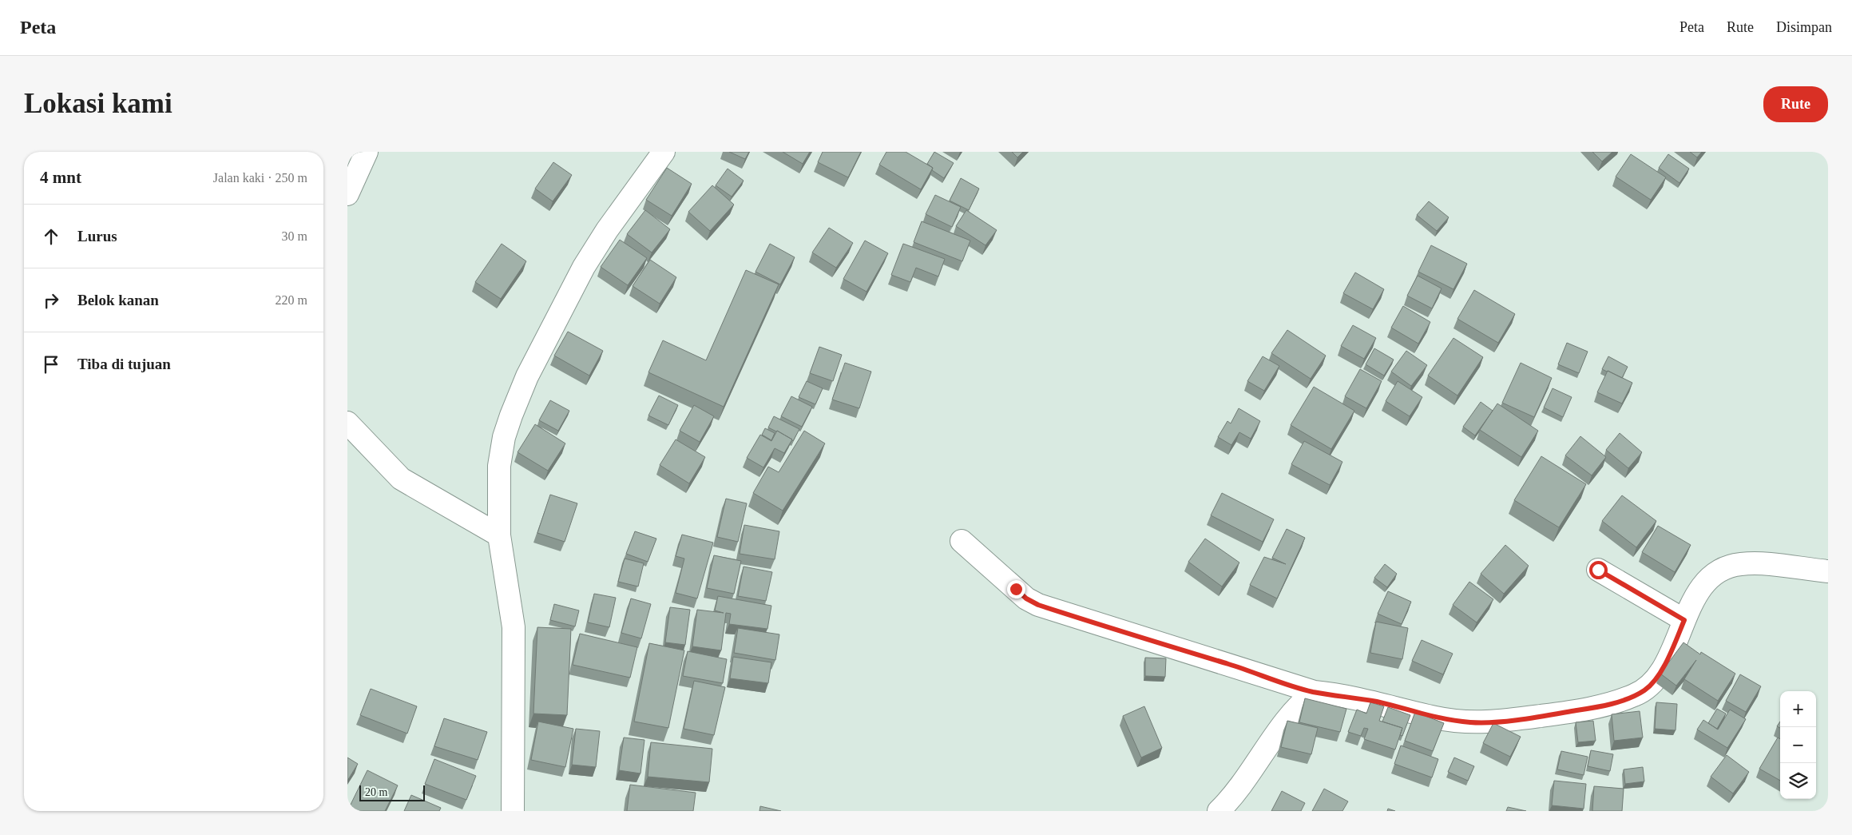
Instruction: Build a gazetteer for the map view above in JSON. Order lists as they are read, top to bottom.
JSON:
{
  "scale_bar": "20 m",
  "page": {
    "header": "Peta",
    "nav": ["Peta", "Rute", "Disimpan"],
    "buttons": "Rute",
    "title": "Lokasi kami",
    "heading": ["4 mnt", "Jalan kaki · 250 m"],
    "list": [
      ["Lurus", "30 m"],
      ["Belok kanan", "220 m"],
      "Tiba di tujuan"
    ],
    "map_buttons": ["+", "−"],
    "scale": "20 m"
  }
}
